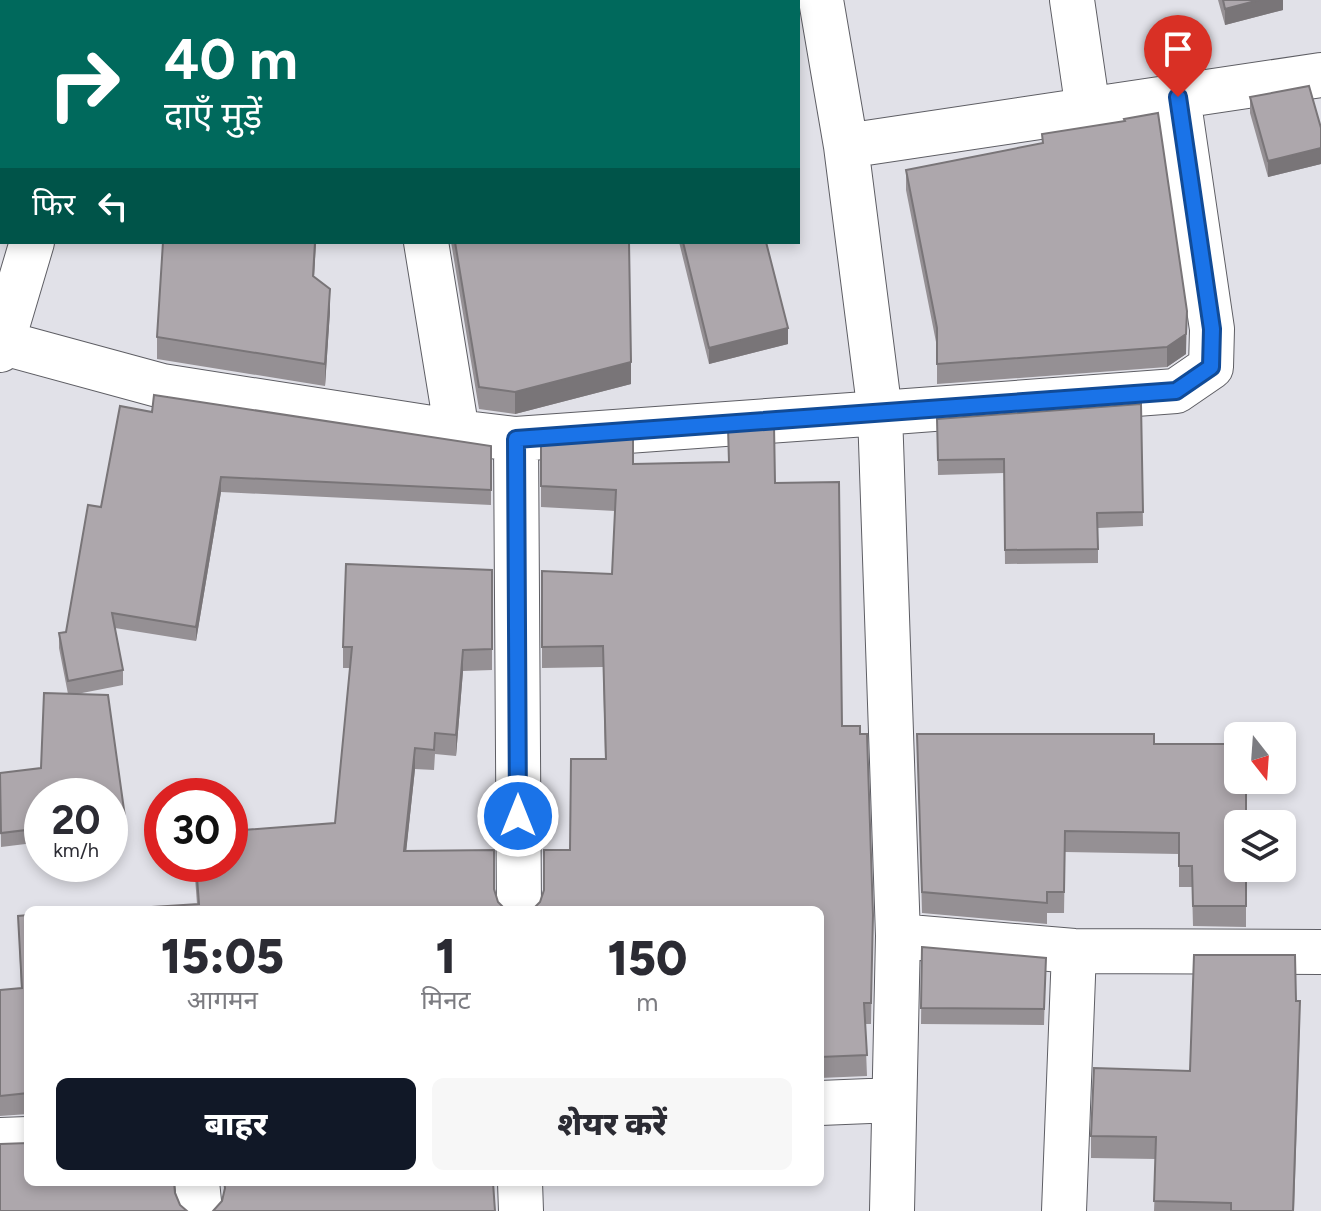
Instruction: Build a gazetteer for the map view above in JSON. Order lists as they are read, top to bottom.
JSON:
{
  "north": "bottom",
  "page": {
    "turn": ["40 m", "दाएँ मुड़ें"],
    "then": "फिर",
    "speed": "20 km/h",
    "limit": "30",
    "eta": [
      "15:05",
      "आगमन",
      "1",
      "मिनट",
      "150",
      "m"
    ],
    "buttons": ["बाहर", "शेयर करें"]
  }
}
